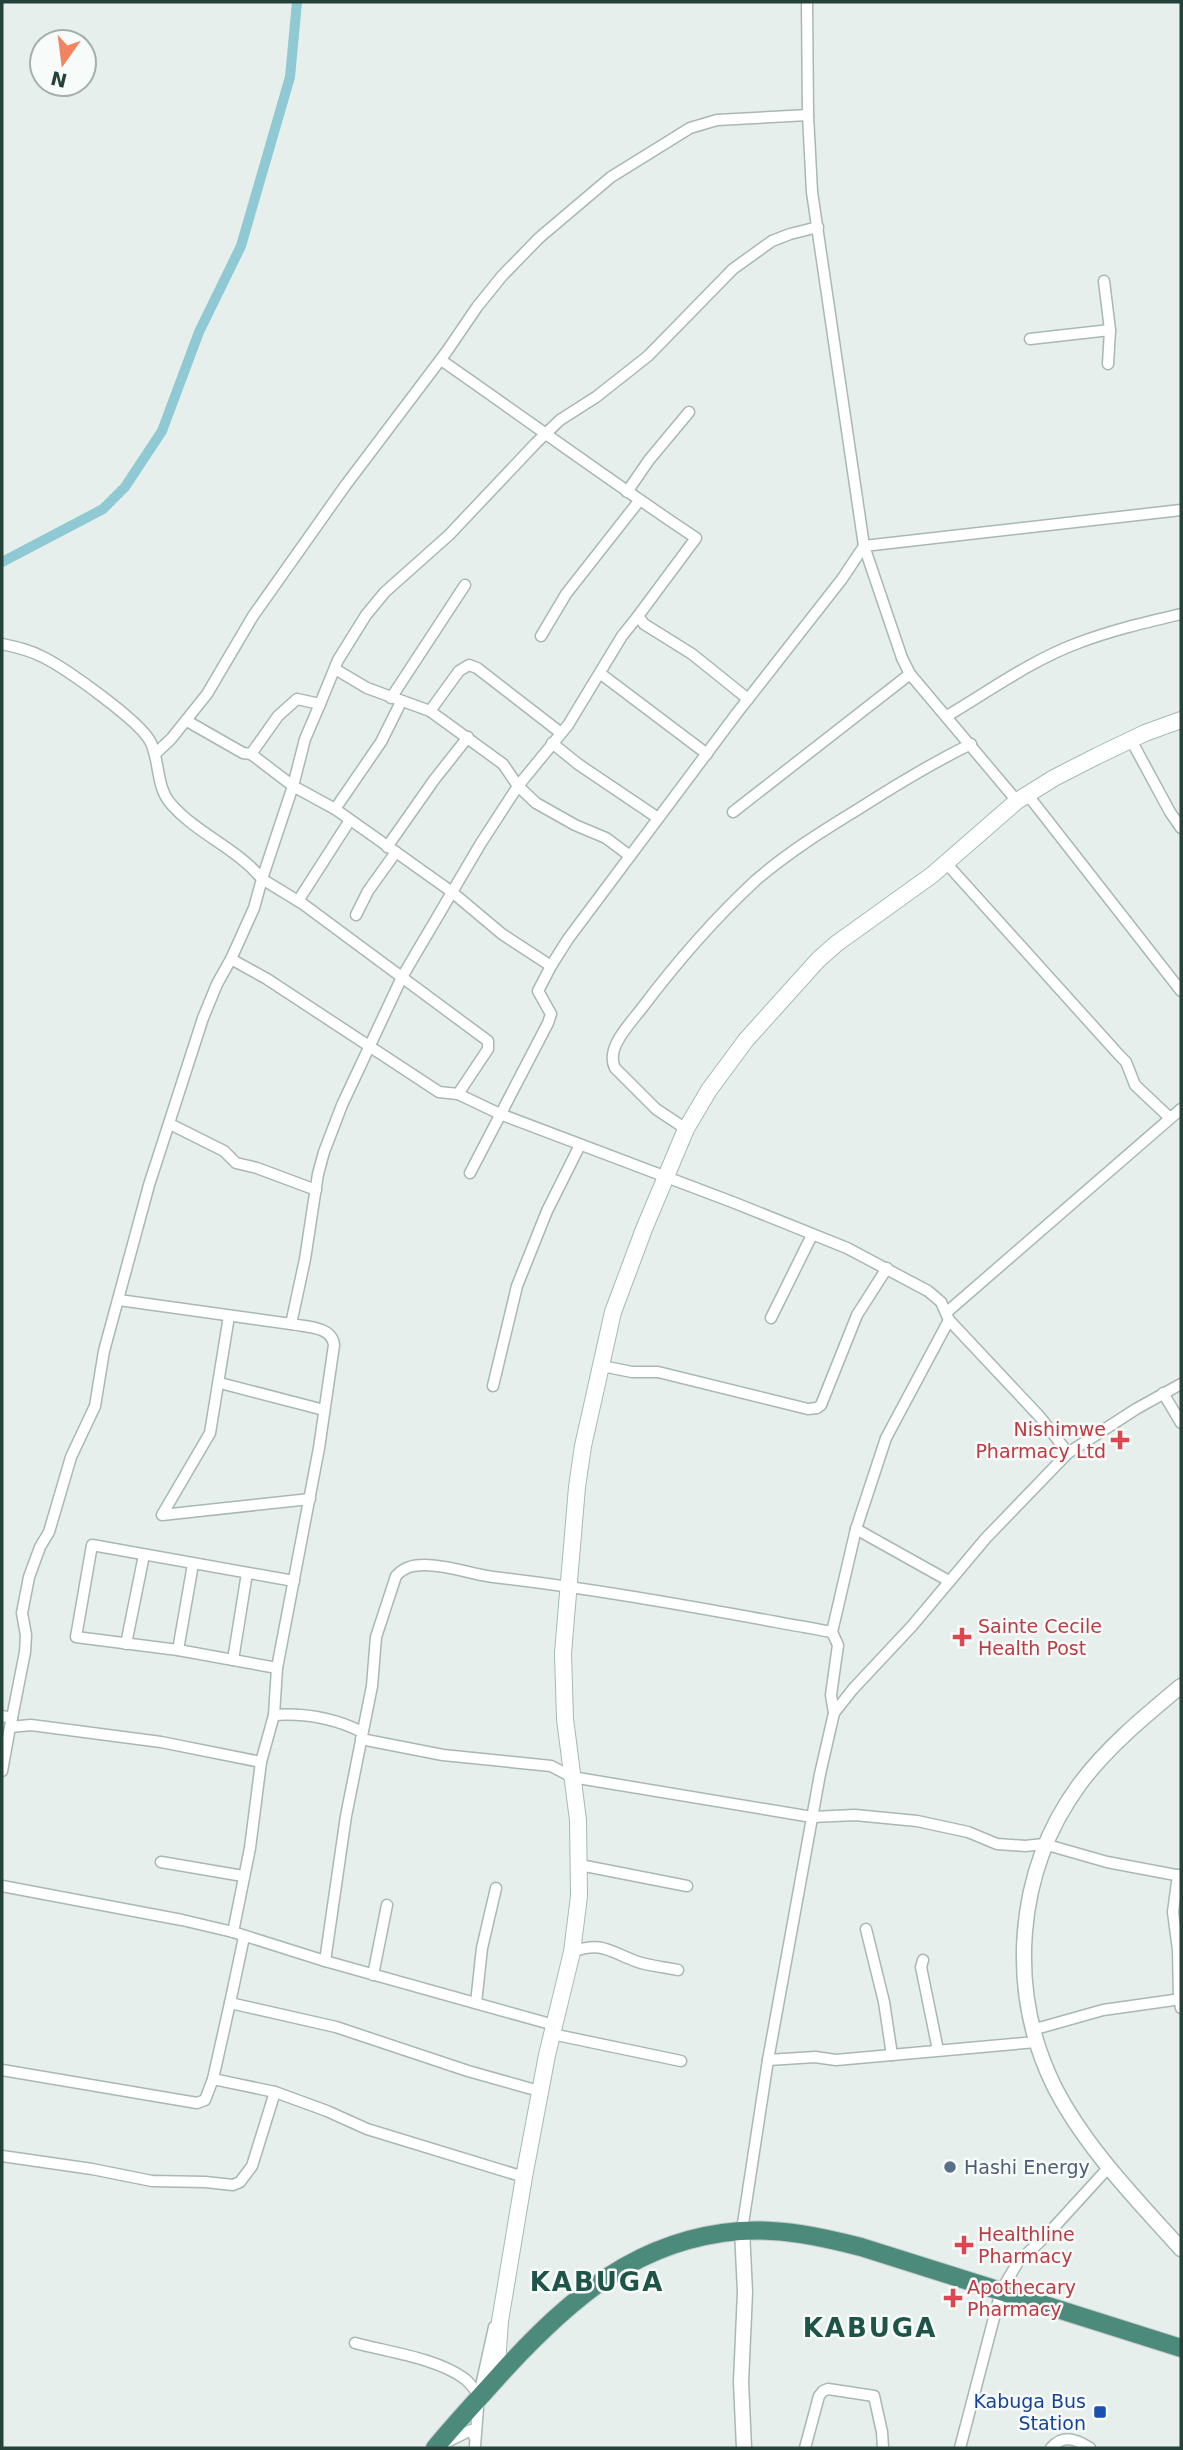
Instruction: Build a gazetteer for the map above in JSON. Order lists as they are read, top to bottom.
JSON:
{
  "districts": ["KABUGA", "KABUGA"],
  "places": {
    "health": [
      "Nishimwe Pharmacy Ltd",
      "Sainte Cecile Health Post",
      "Healthline Pharmacy",
      "Apothecary Pharmacy"
    ],
    "other": ["Hashi Energy"],
    "transit": ["Kabuga Bus Station"]
  },
  "north": "bottom"
}
